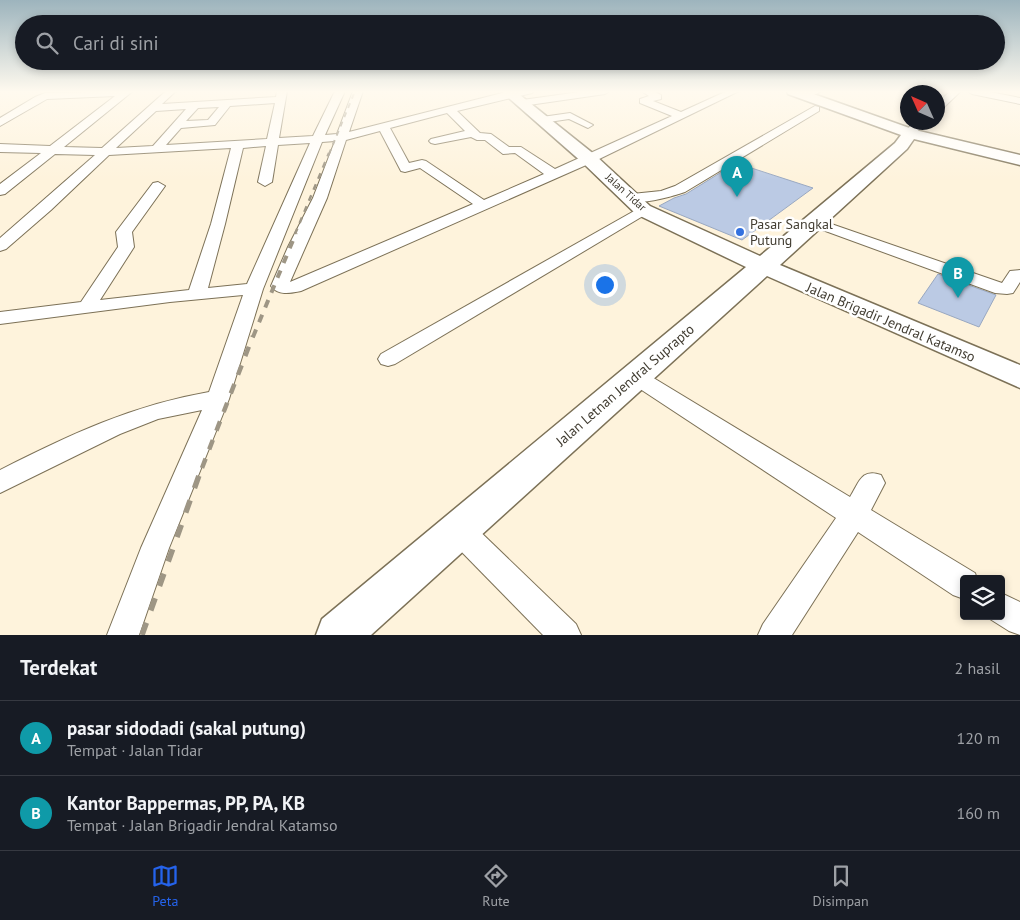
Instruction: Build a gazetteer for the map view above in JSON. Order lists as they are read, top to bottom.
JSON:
{
  "streets": {
    "main road": ["Jalan Tidar", "Jalan Brigadir Jendral Katamso", "Jalan Letnan Jendral Suprapto"]
  },
  "crossings": [
    ["Jalan Tidar", "Jalan Brigadir Jendral Katamso"],
    ["Jalan Tidar", "Jalan Letnan Jendral Suprapto"],
    ["Jalan Brigadir Jendral Katamso", "Jalan Letnan Jendral Suprapto"]
  ],
  "places": ["Pasar Sangkal Putung"],
  "north": "top left",
  "page": {
    "search": "Cari di sini",
    "pins": ["A", "B"],
    "heading": ["Terdekat", "2 hasil"],
    "list": [
      {
        "mark": "A",
        "name": "pasar sidodadi (sakal putung)",
        "note": "Tempat · Jalan Tidar",
        "value": "120 m"
      },
      {
        "mark": "B",
        "name": "Kantor Bappermas, PP, PA, KB",
        "note": "Tempat · Jalan Brigadir Jendral Katamso",
        "value": "160 m"
      }
    ],
    "nav": ["Peta", "Rute", "Disimpan"]
  }
}
